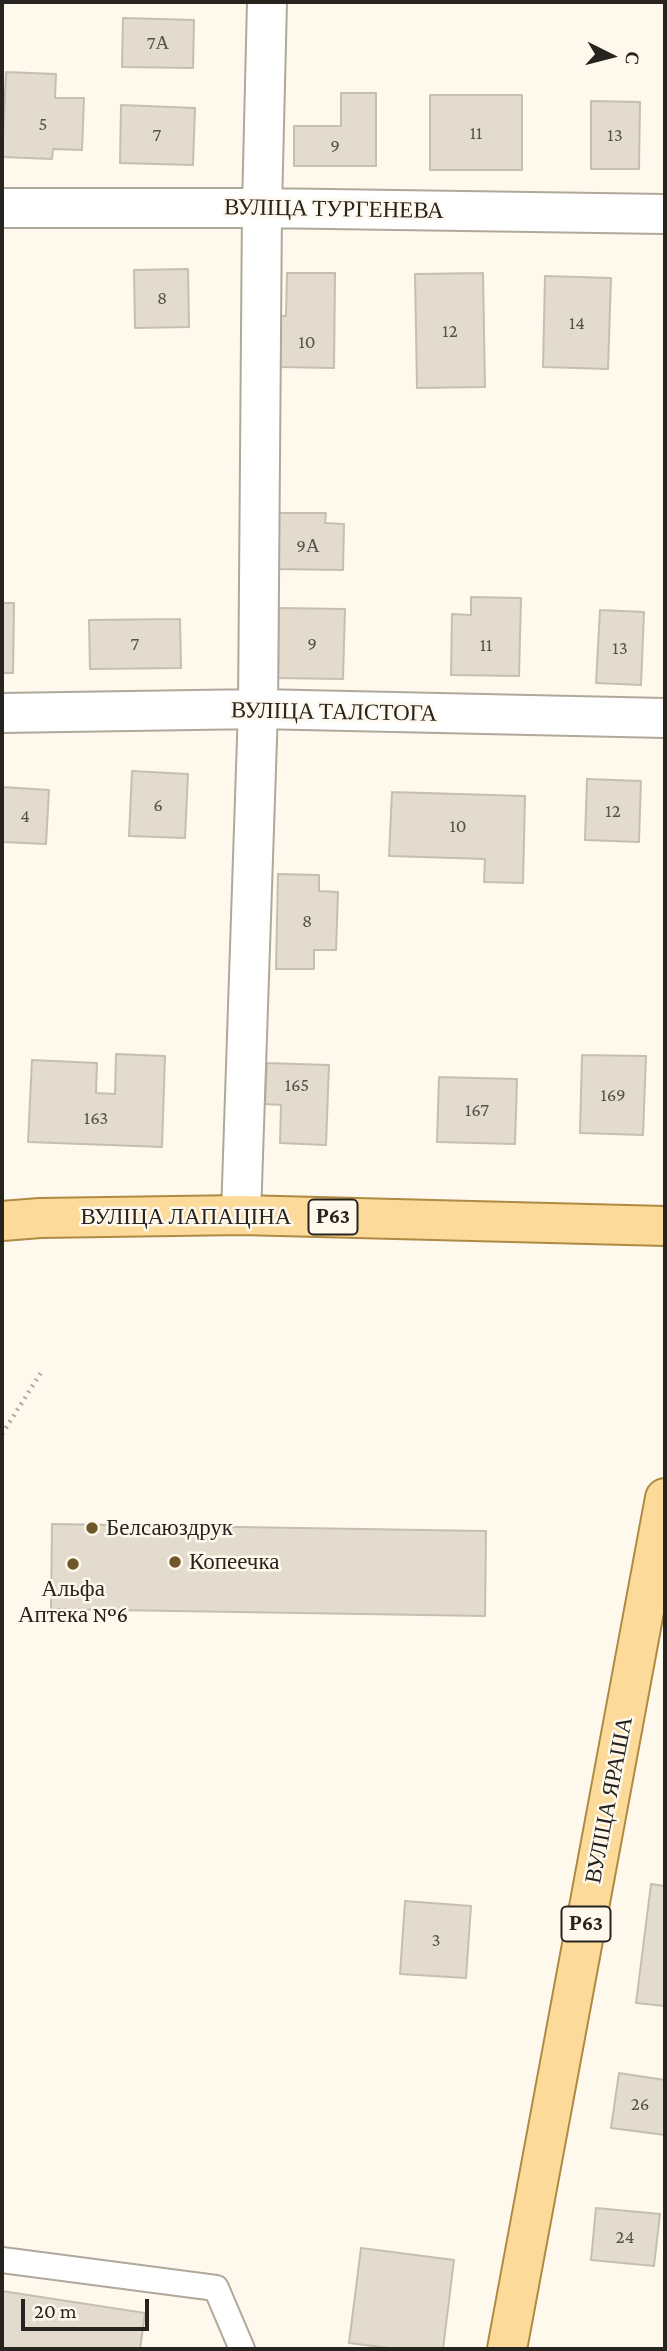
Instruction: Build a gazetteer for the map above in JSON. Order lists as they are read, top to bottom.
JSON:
{
  "streets": {
    "main road": ["ВУЛІЦА ЛАПАЦІНА", "Р63", "ВУЛІЦА ЯРАША"],
    "street": ["ВУЛІЦА ТУРГЕНЕВА", "ВУЛІЦА ТАЛСТОГА"]
  },
  "places": ["Белсаюздрук", "Копеечка", "Альфа Аптека №6"],
  "house_numbers": [
    "7А",
    "5",
    "11",
    "7",
    "13",
    "9",
    "8",
    "14",
    "12",
    "10",
    "9А",
    "7",
    "9",
    "11",
    "13",
    "6",
    "12",
    "4",
    "10",
    "8",
    "165",
    "169",
    "167",
    "163",
    "3",
    "26",
    "24"
  ],
  "scale_bar": "20 m",
  "north": "right"
}
